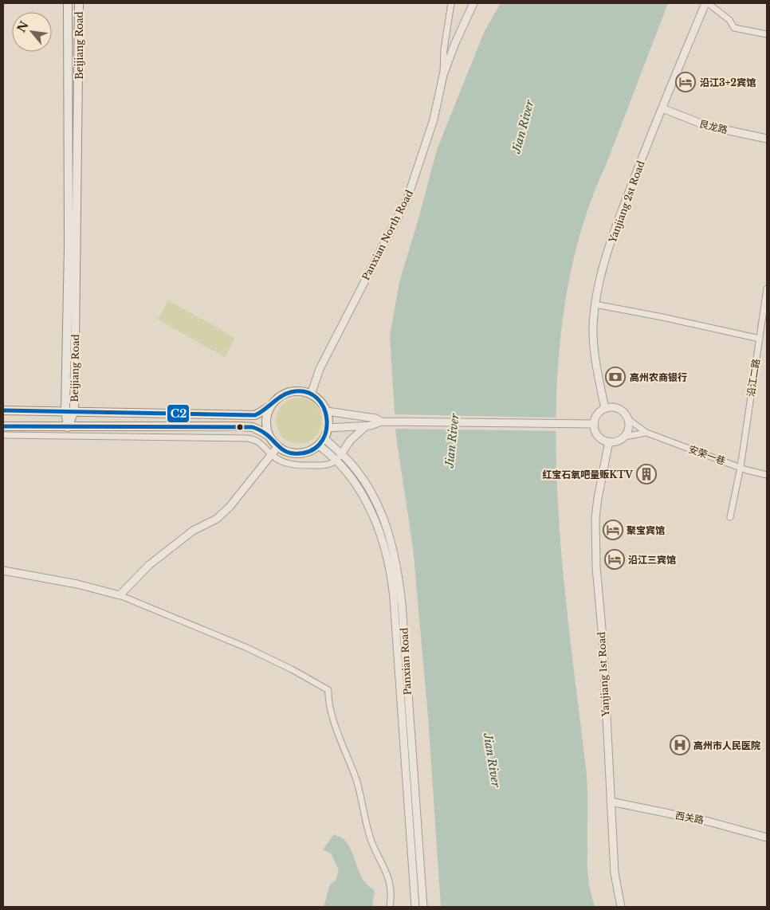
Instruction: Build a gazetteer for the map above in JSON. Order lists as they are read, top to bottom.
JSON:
{
  "streets": {
    "main road": ["Beijiang Road"],
    "street": [
      "艮龙路",
      "Yanjiang 2st Road",
      "Panxian North Road",
      "沿江二路",
      "安荣一巷",
      "Panxian Road",
      "Yanjiang 1st Road",
      "西关路"
    ]
  },
  "crossings": [
    ["艮龙路", "Yanjiang 2st Road"],
    ["Yanjiang 2st Road", "Yanjiang 1st Road"],
    ["Panxian North Road", "Panxian Road"],
    ["沿江二路", "安荣一巷"],
    ["Yanjiang 1st Road", "西关路"]
  ],
  "water": ["Jian River"],
  "places": {
    "hotel": ["沿江3+2宾馆", "聚宝宾馆", "沿江三宾馆"],
    "bank": ["高州农商银行"],
    "building": ["红宝石氧吧量贩KTV"],
    "hospital": ["高州市人民医院"]
  },
  "lines": ["transit line C2"],
  "north": "top left"
}
